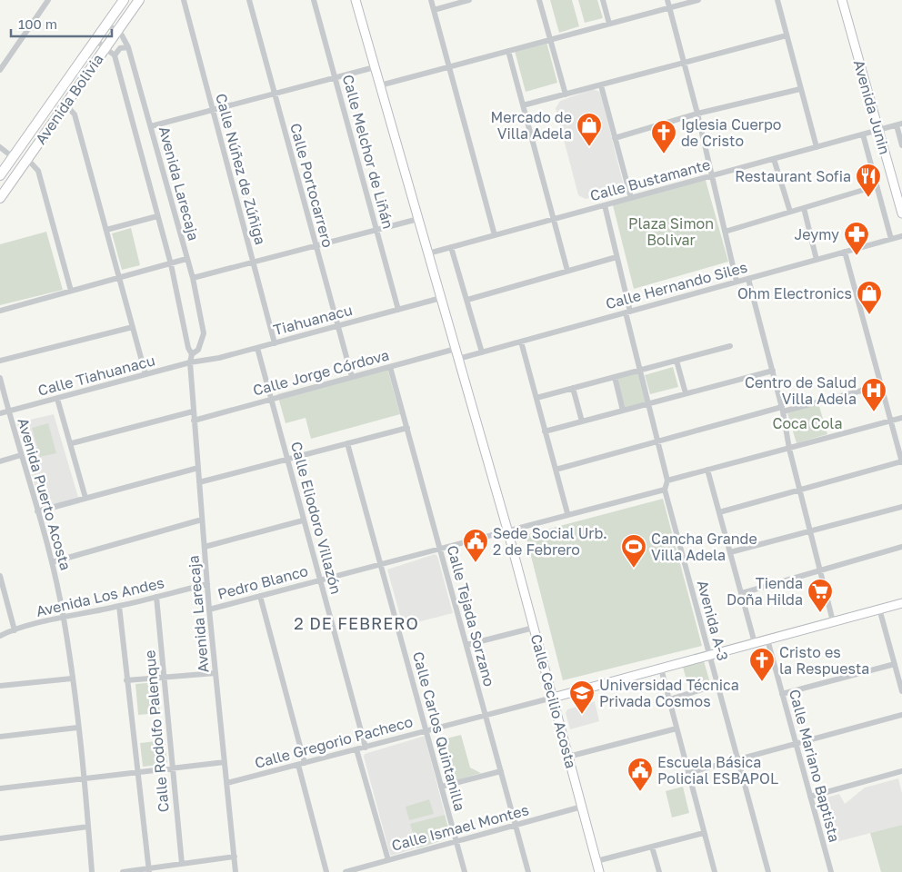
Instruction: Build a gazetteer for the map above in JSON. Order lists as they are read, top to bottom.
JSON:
{
  "streets": {
    "main road": ["Avenida Bolivia"],
    "street": [
      "Avenida Junin",
      "Calle Melchor de Liñán",
      "Calle Núñez de Zúñiga",
      "Calle Bustamante",
      "Avenida Larecaja",
      "Calle Portocarrero",
      "Calle Hernando Siles",
      "Tiahuanacu",
      "Calle Jorge Córdova",
      "Calle Tiahuanacu",
      "Avenida Puerto Acosta",
      "Calle Eliodoro Villazón",
      "Pedro Blanco",
      "Avenida Los Andes",
      "Calle Tejada Sorzano",
      "Avenida A-3",
      "Calle Cecilio Acosta",
      "Calle Rodolfo Palenque",
      "Calle Carlos Quintanilla",
      "Calle Gregorio Pacheco",
      "Calle Mariano Baptista",
      "Calle Ismael Montes"
    ]
  },
  "crossings": [
    ["Avenida Bolivia", "Avenida Larecaja"],
    ["Avenida Junin", "Calle Bustamante"],
    ["Avenida Junin", "Calle Hernando Siles"],
    ["Calle Melchor de Liñán", "Tiahuanacu"],
    ["Calle Núñez de Zúñiga", "Tiahuanacu"],
    ["Calle Bustamante", "Calle Cecilio Acosta"],
    ["Avenida Larecaja", "Tiahuanacu"],
    ["Avenida Larecaja", "Calle Jorge Córdova"],
    ["Avenida Larecaja", "Calle Tiahuanacu"],
    ["Avenida Larecaja", "Pedro Blanco"],
    ["Avenida Larecaja", "Avenida Los Andes"],
    ["Avenida Larecaja", "Calle Gregorio Pacheco"],
    ["Calle Portocarrero", "Tiahuanacu"],
    ["Calle Portocarrero", "Calle Jorge Córdova"],
    ["Calle Hernando Siles", "Calle Cecilio Acosta"],
    ["Tiahuanacu", "Calle Tiahuanacu"],
    ["Tiahuanacu", "Calle Eliodoro Villazón"],
    ["Tiahuanacu", "Calle Cecilio Acosta"],
    ["Calle Jorge Córdova", "Calle Eliodoro Villazón"],
    ["Calle Jorge Córdova", "Calle Tejada Sorzano"],
    ["Calle Jorge Córdova", "Calle Cecilio Acosta"],
    ["Calle Tiahuanacu", "Avenida Puerto Acosta"],
    ["Avenida Puerto Acosta", "Avenida Los Andes"],
    ["Calle Eliodoro Villazón", "Pedro Blanco"],
    ["Calle Eliodoro Villazón", "Calle Gregorio Pacheco"],
    ["Pedro Blanco", "Calle Tejada Sorzano"],
    ["Pedro Blanco", "Avenida A-3"],
    ["Pedro Blanco", "Calle Cecilio Acosta"],
    ["Pedro Blanco", "Calle Carlos Quintanilla"],
    ["Avenida Los Andes", "Calle Rodolfo Palenque"],
    ["Calle Tejada Sorzano", "Calle Gregorio Pacheco"],
    ["Calle Tejada Sorzano", "Calle Ismael Montes"],
    ["Calle Cecilio Acosta", "Calle Gregorio Pacheco"],
    ["Calle Cecilio Acosta", "Calle Ismael Montes"],
    ["Calle Carlos Quintanilla", "Calle Gregorio Pacheco"],
    ["Calle Carlos Quintanilla", "Calle Ismael Montes"]
  ],
  "districts": ["2 DE FEBRERO"],
  "parks": ["Plaza Simon Bolivar", "Coca Cola"],
  "places": {
    "shop": ["Mercado de Villa Adela", "Ohm Electronics"],
    "church": ["Iglesia Cuerpo de Cristo", "Cristo es la Respuesta"],
    "restaurant": ["Restaurant Sofia"],
    "pharmacy": ["Jeymy"],
    "hospital": ["Centro de Salud Villa Adela"],
    "public building": ["Sede Social Urb. 2 de Febrero", "Escuela Básica Policial ESBAPOL"],
    "sports": ["Cancha Grande Villa Adela"],
    "supermarket": ["Tienda Doña Hilda"],
    "school or university": ["Universidad Técnica Privada Cosmos"]
  },
  "scale_bar": "100 m"
}
